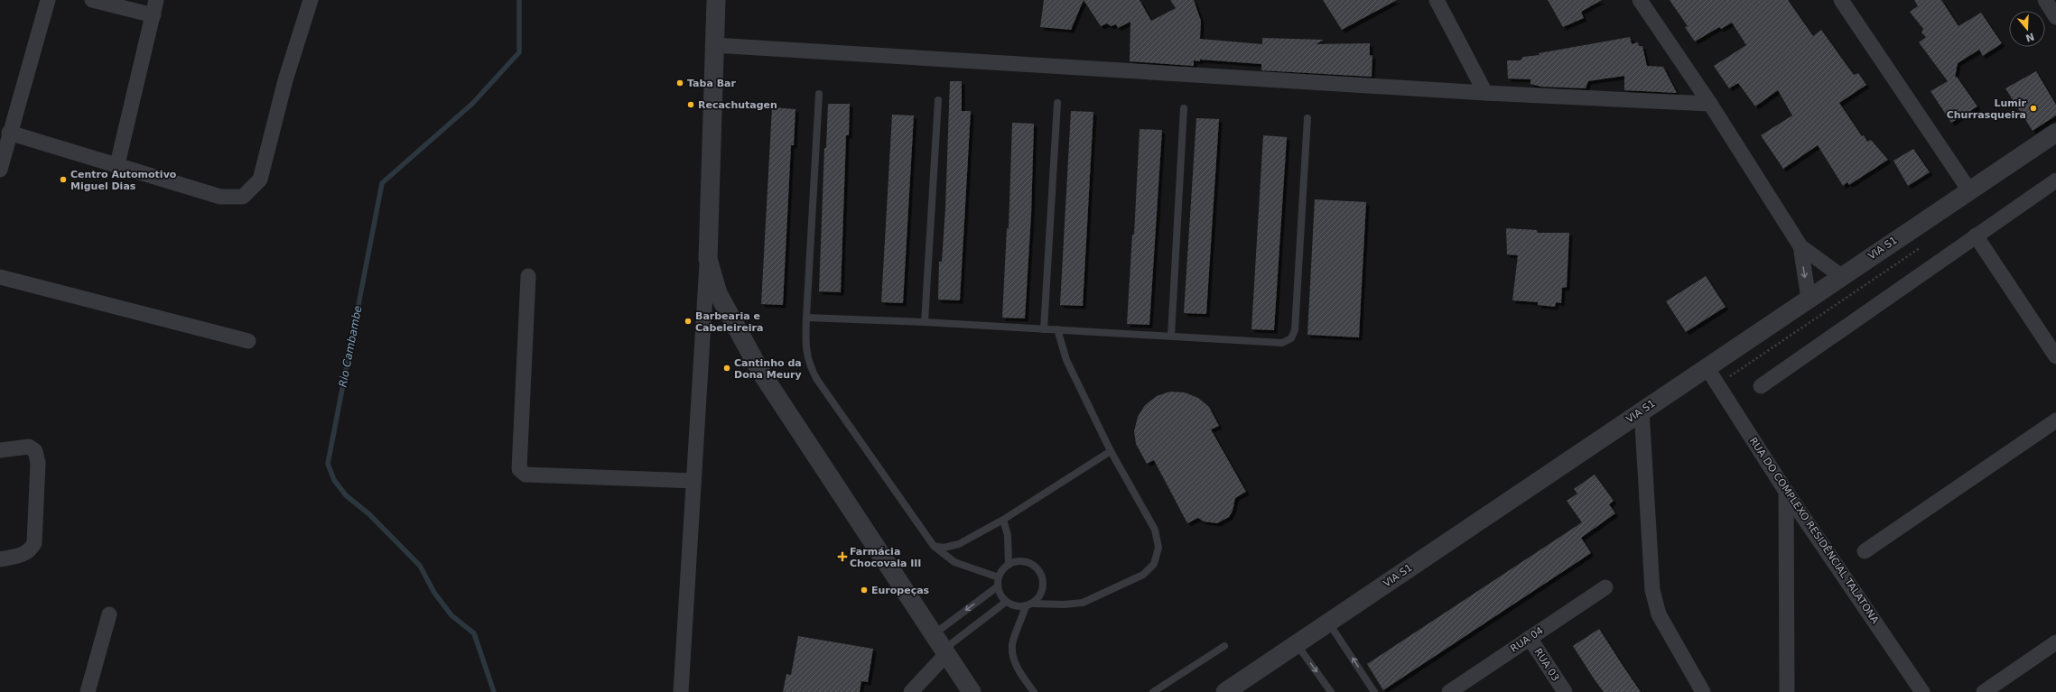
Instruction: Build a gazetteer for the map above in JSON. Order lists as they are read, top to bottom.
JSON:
{
  "streets": {
    "street": [
      "VIA S1",
      "RUA DO COMPLEXO RESIDÊNCIAL TALATONA",
      "RUA 04",
      "RUA 03"
    ]
  },
  "crossings": [
    ["VIA S1", "RUA DO COMPLEXO RESIDÊNCIAL TALATONA"],
    ["RUA 04", "RUA 03"]
  ],
  "water": ["Rio Cambambe"],
  "places": {
    "other": [
      "Taba Bar",
      "Recachutagen",
      "Lumir Churrasqueira",
      "Centro Automotivo Miguel Dias",
      "Barbearia e Cabeleireira",
      "Cantinho da Dona Meury",
      "Europeças"
    ],
    "health": ["Farmácia Chocovala III"]
  },
  "north": "bottom"
}
